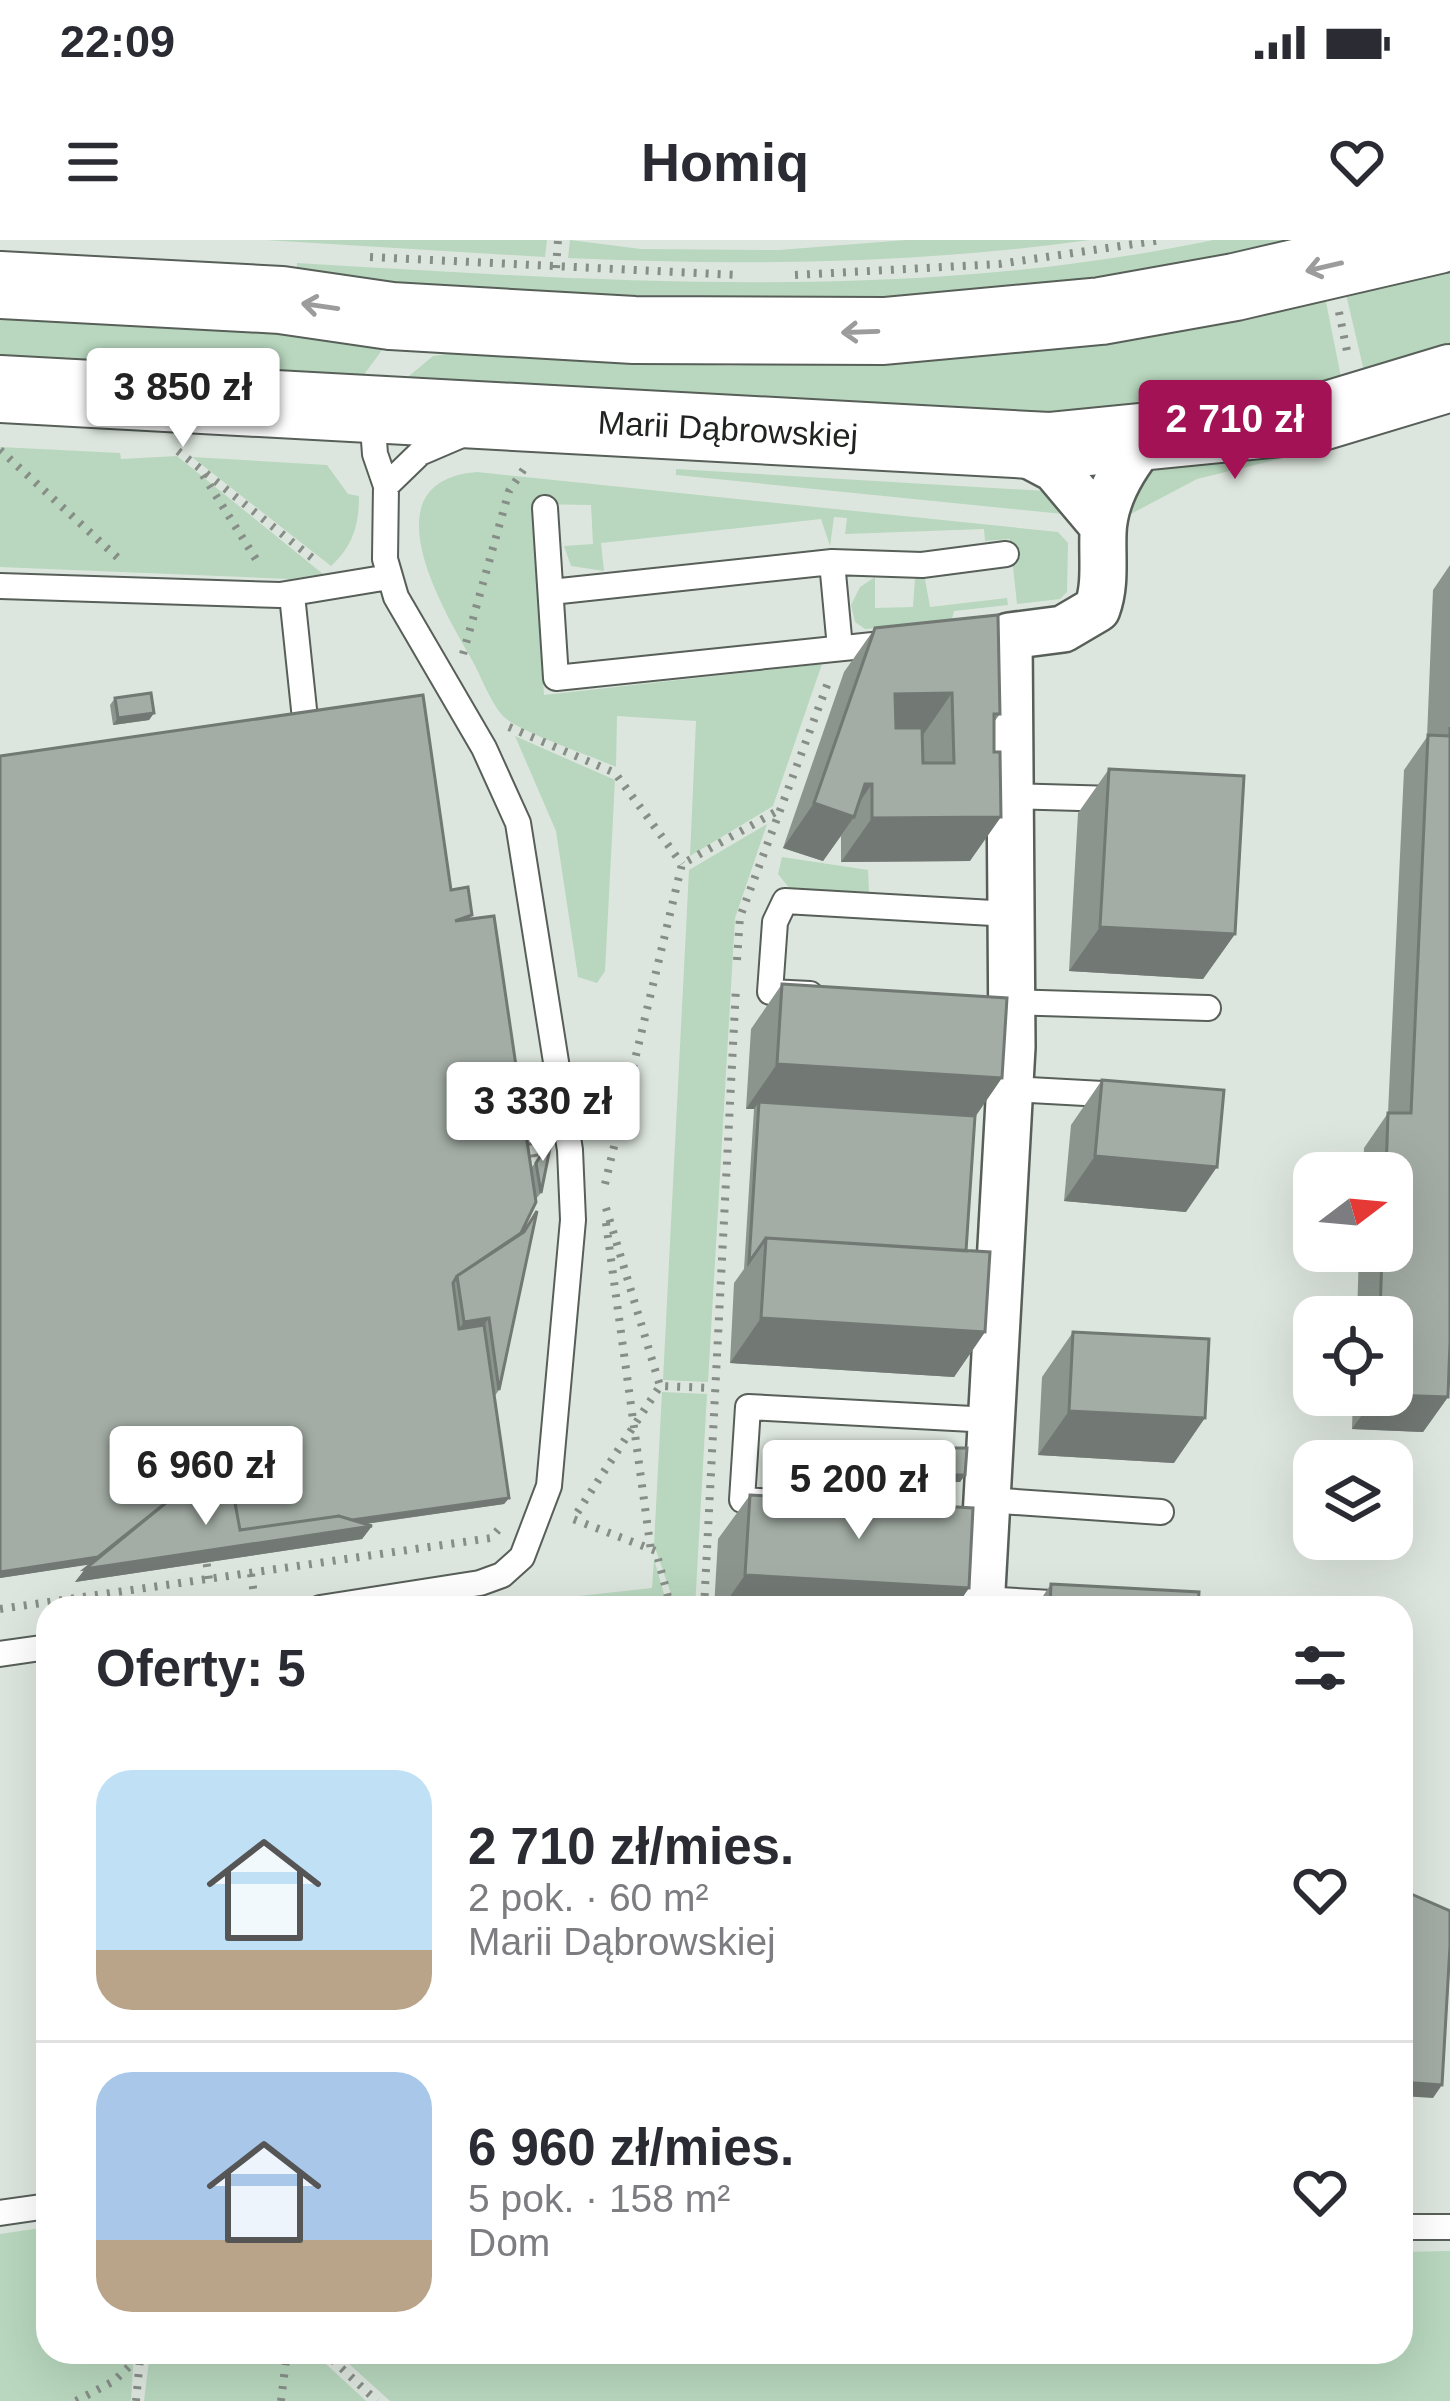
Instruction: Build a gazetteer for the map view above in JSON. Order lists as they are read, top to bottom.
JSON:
{
  "streets": {
    "street": ["Marii Dąbrowskiej"]
  },
  "north": "right",
  "page": {
    "status": "22:09",
    "header": "Homiq",
    "price": [
      "3 850 zł",
      "2 710 zł",
      "3 330 zł",
      "6 960 zł",
      "5 200 zł"
    ],
    "heading": "Oferty: 5",
    "list": [
      {
        "name": "2 710 zł/mies.",
        "note": "2 pok. · 60 m² · Marii Dąbrowskiej"
      },
      {
        "name": "6 960 zł/mies.",
        "note": "5 pok. · 158 m² · Dom"
      }
    ]
  }
}
